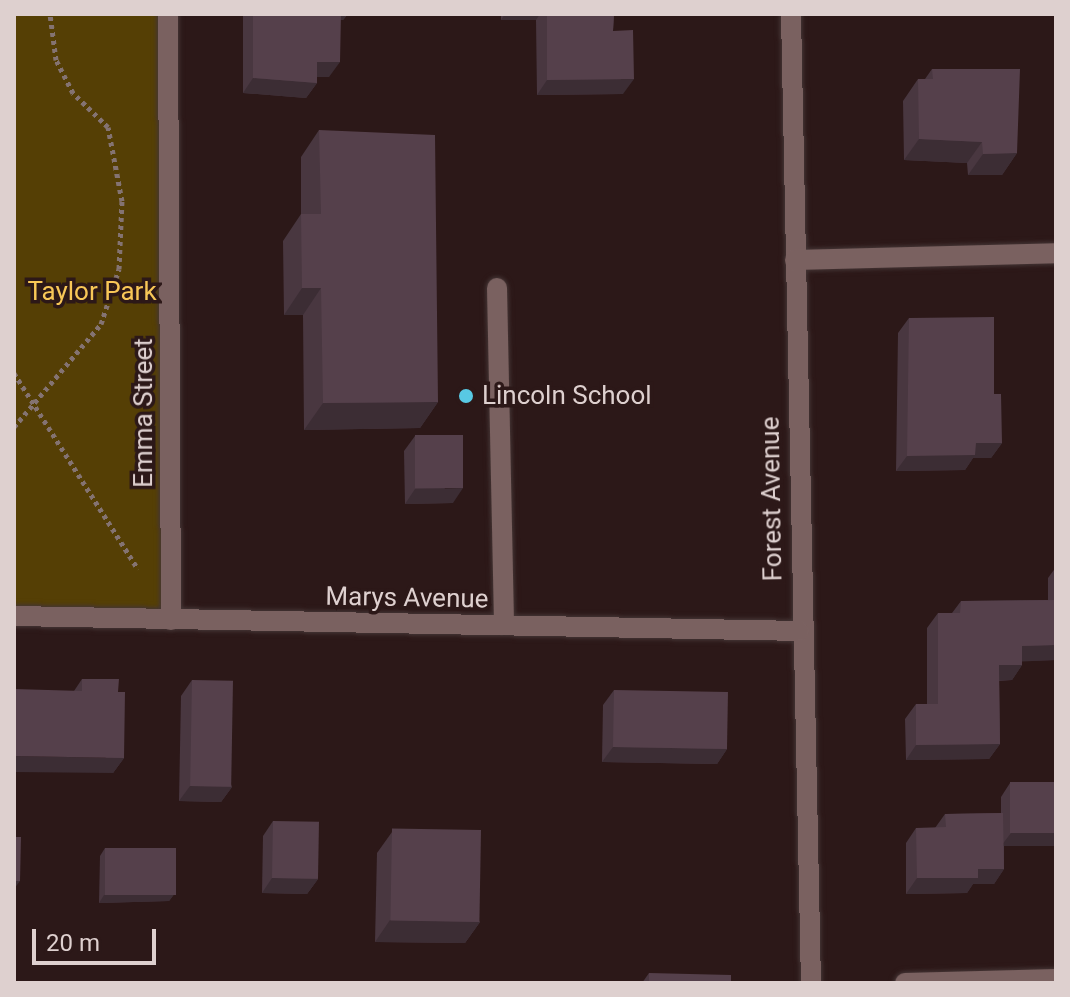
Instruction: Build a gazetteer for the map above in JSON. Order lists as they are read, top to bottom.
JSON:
{
  "streets": {
    "street": ["Emma Street", "Forest Avenue", "Marys Avenue"]
  },
  "crossings": [
    ["Emma Street", "Marys Avenue"],
    ["Forest Avenue", "Marys Avenue"]
  ],
  "parks": ["Taylor Park"],
  "places": ["Lincoln School"],
  "scale_bar": "20 m"
}
